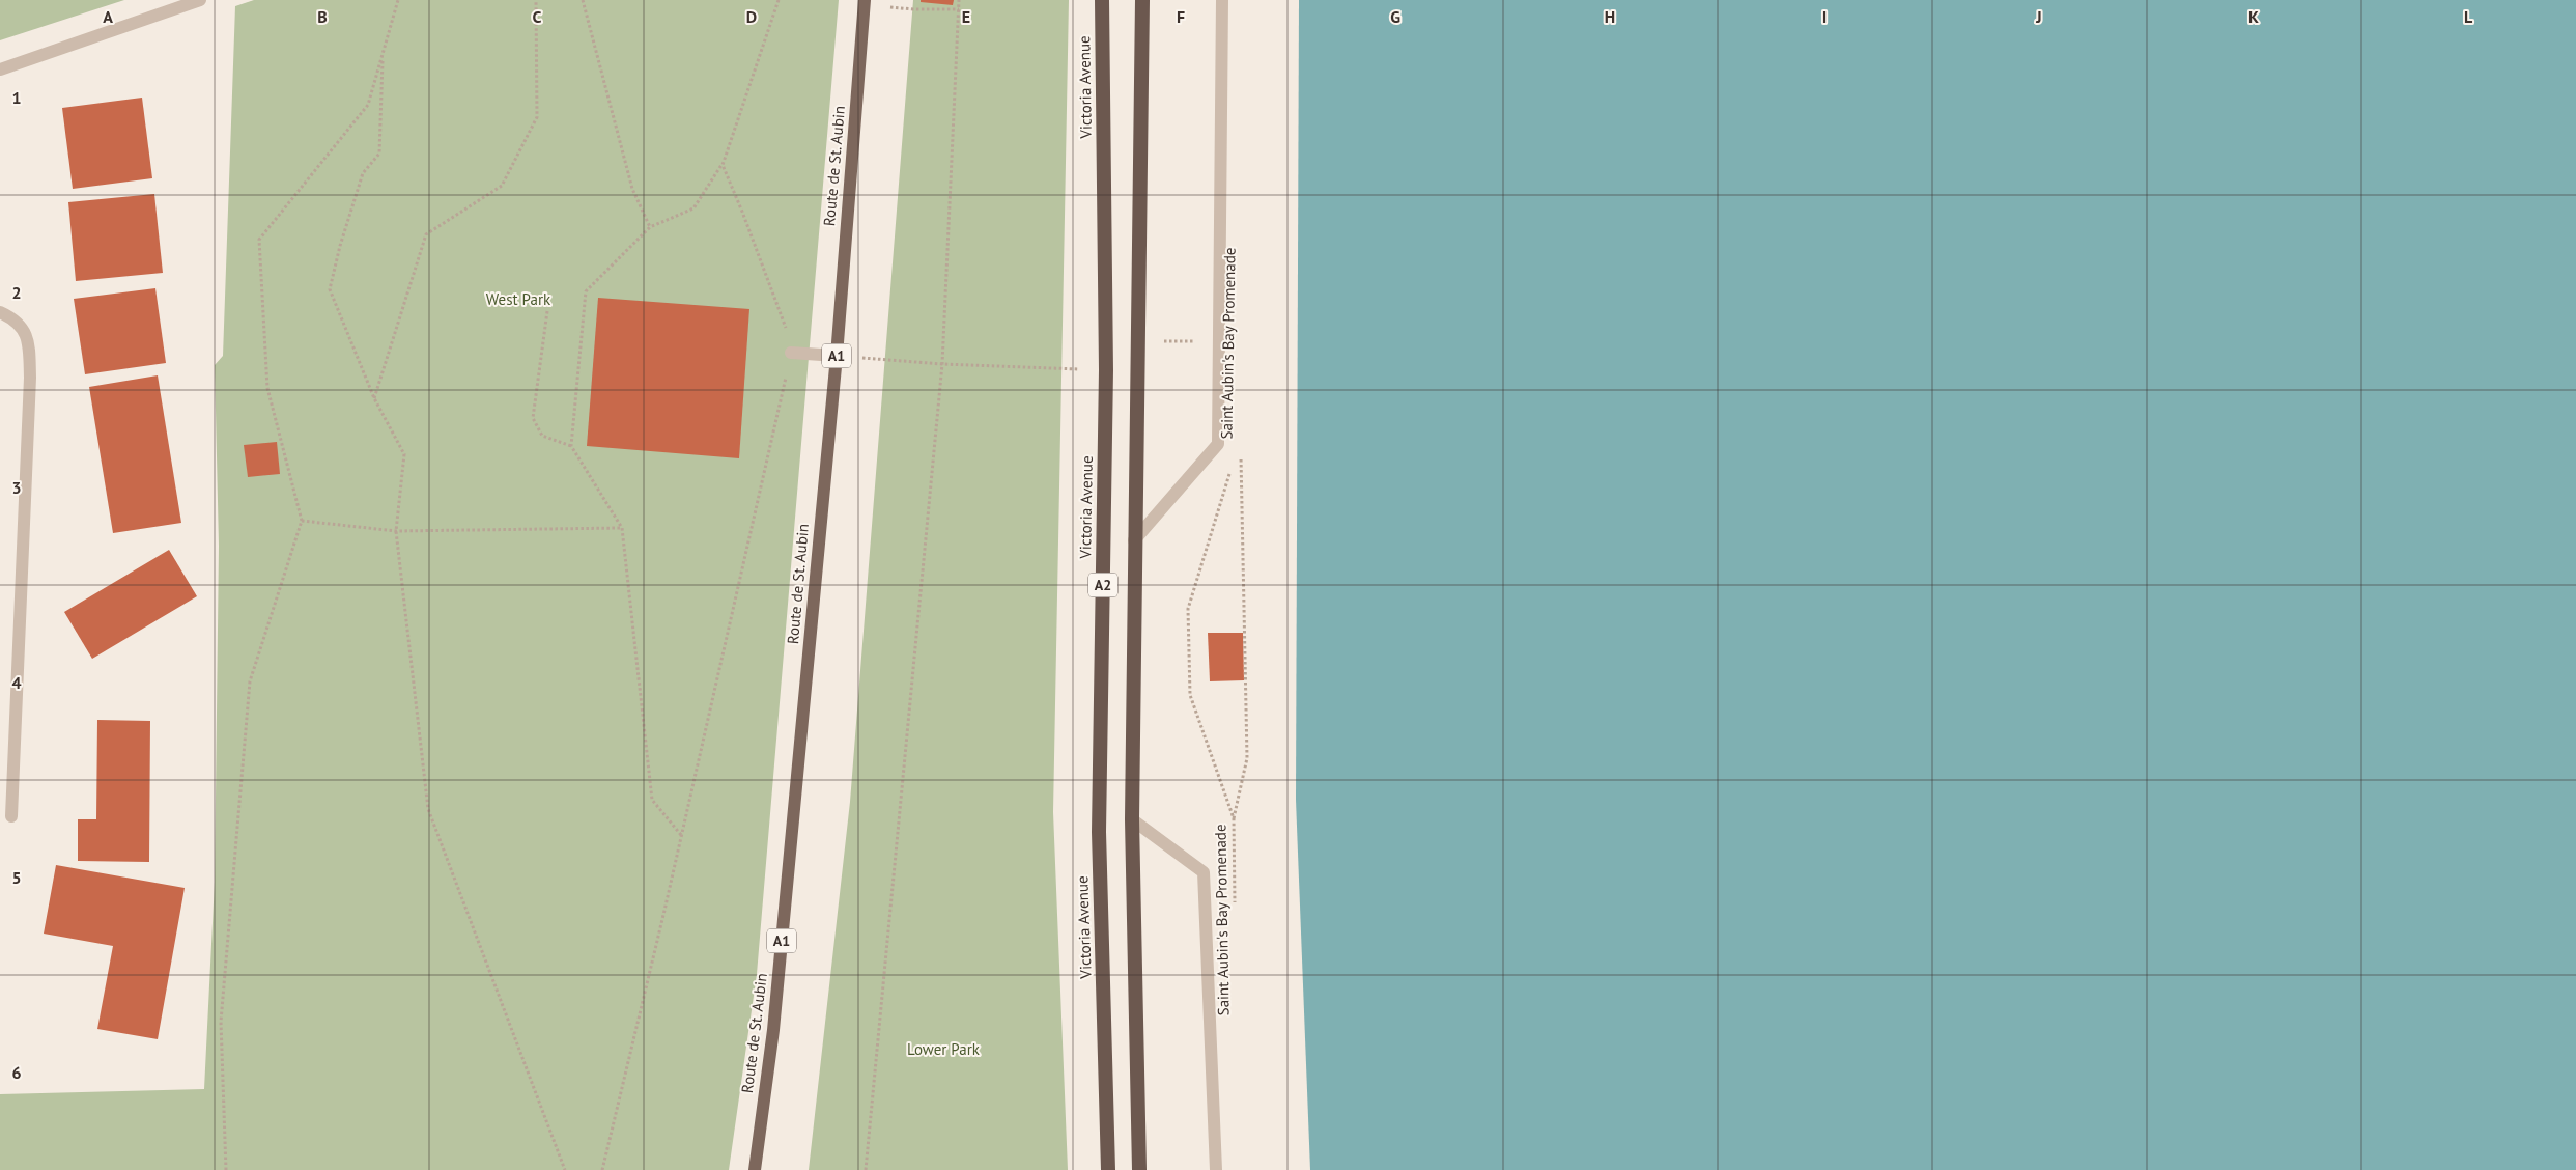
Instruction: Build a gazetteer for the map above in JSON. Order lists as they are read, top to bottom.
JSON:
{
  "streets": {
    "highway": ["Victoria Avenue", "A2"],
    "main road": ["Route de St. Aubin", "A1"],
    "path": ["Saint Aubin's Bay Promenade"]
  },
  "parks": ["West Park", "Lower Park"],
  "grid": {
    "columns": [
      "A",
      "B",
      "C",
      "D",
      "E",
      "F",
      "G",
      "H",
      "I",
      "J",
      "K",
      "L"
    ],
    "rows": [
      "1",
      "2",
      "3",
      "4",
      "5",
      "6"
    ]
  }
}
